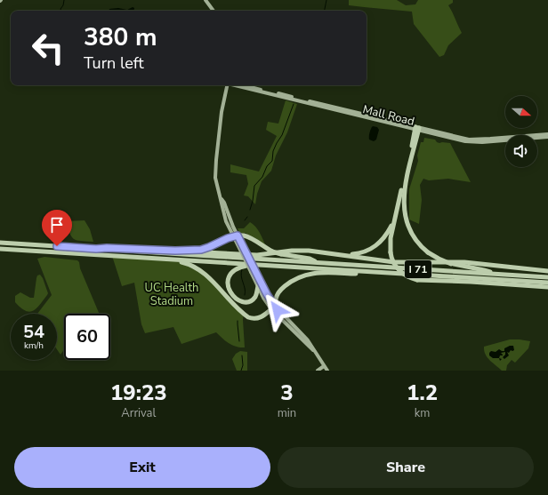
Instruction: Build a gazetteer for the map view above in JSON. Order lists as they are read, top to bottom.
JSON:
{
  "streets": {
    "highway": ["I 71"],
    "main road": ["Mall Road"]
  },
  "parks": ["UC Health Stadium"],
  "north": "right",
  "page": {
    "turn": ["380 m", "Turn left"],
    "speed": "54 km/h",
    "limit": "60",
    "eta": [
      "19:23",
      "Arrival",
      "3",
      "min",
      "1.2",
      "km"
    ],
    "buttons": ["Exit", "Share"]
  }
}
